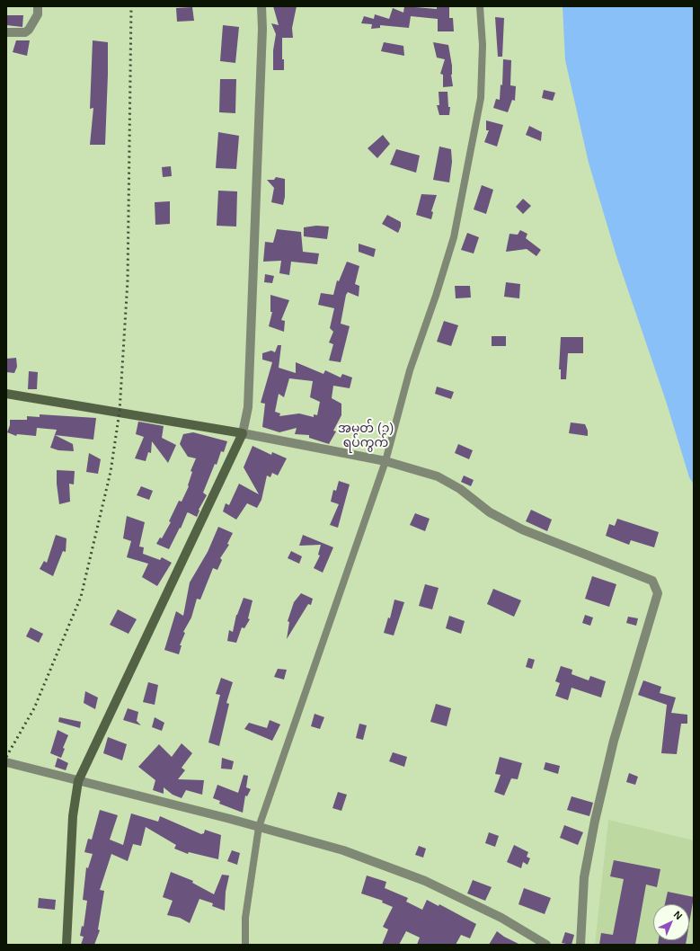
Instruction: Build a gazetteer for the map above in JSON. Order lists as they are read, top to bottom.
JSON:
{
  "districts": ["အမှတ် (၁) ရပ်ကွက်"],
  "north": "top right"
}
